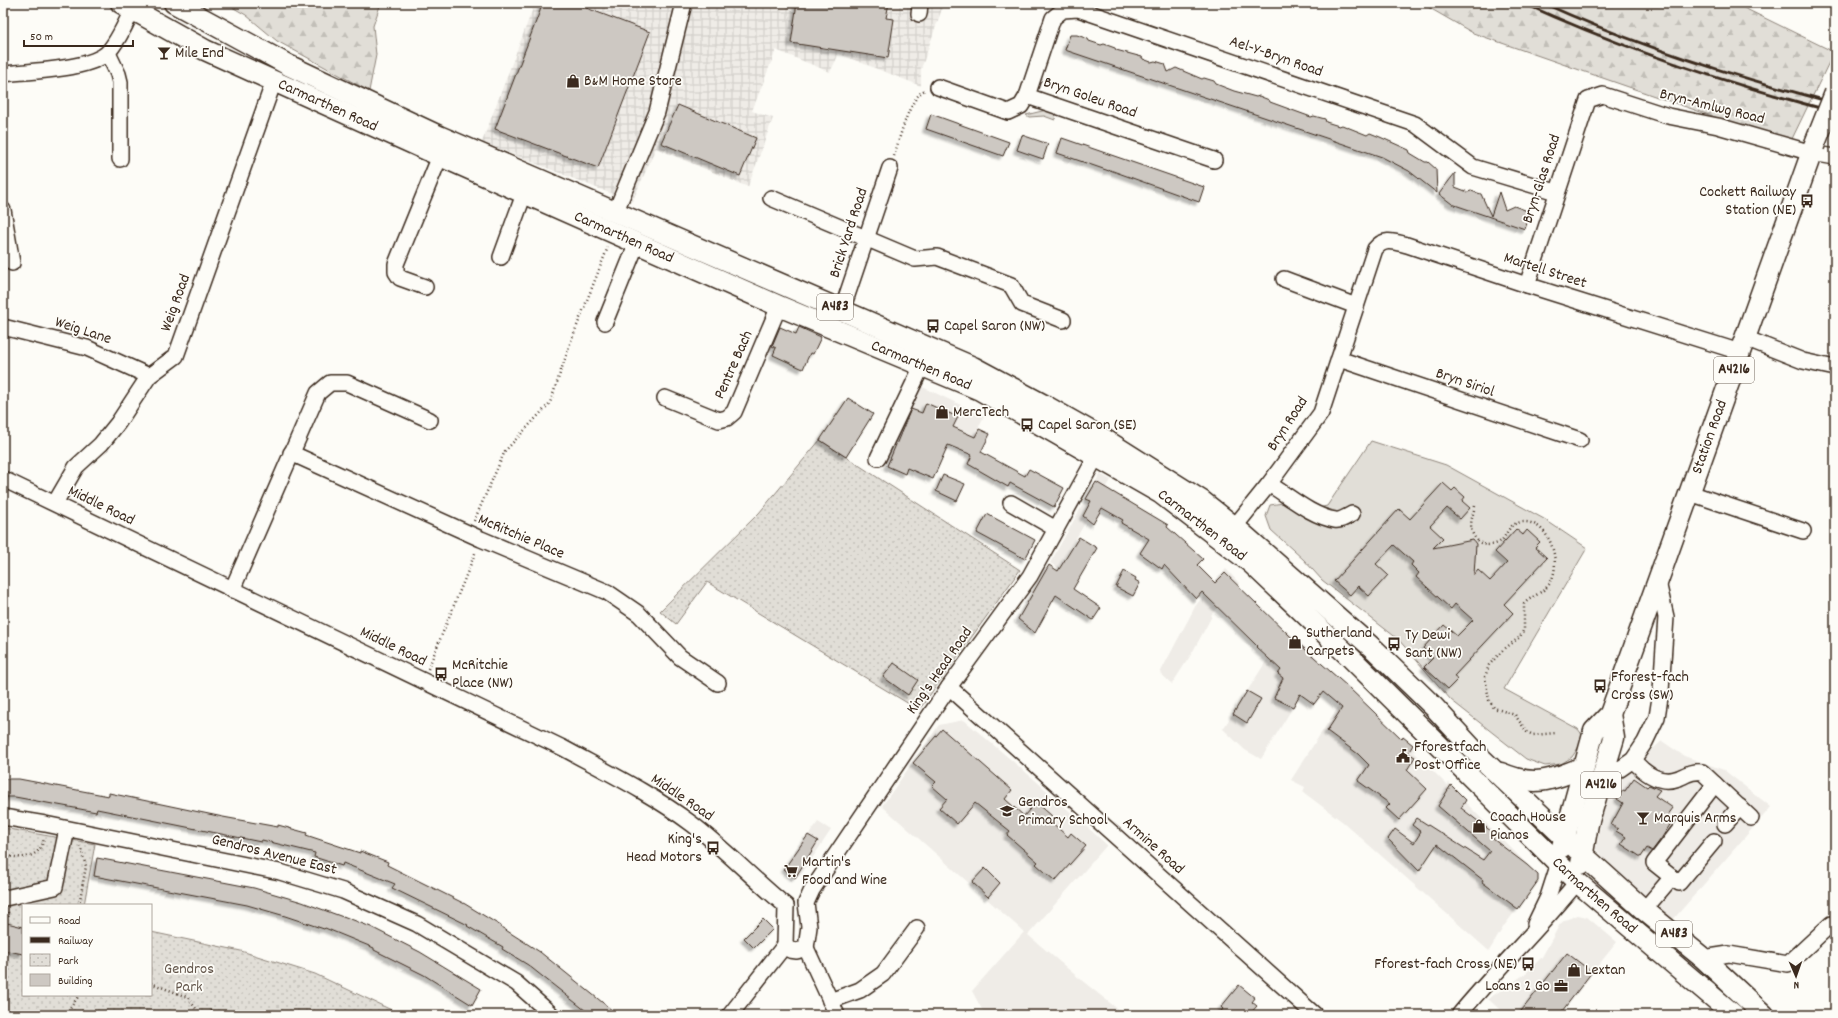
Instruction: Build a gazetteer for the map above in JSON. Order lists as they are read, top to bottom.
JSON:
{
  "streets": {
    "main road": [
      "Carmarthen Road",
      "A483",
      "A4216",
      "Station Road"
    ],
    "street": [
      "Ael-Y-Bryn Road",
      "Bryn Goleu Road",
      "Bryn-Amlwg Road",
      "Bryn-Glas Road",
      "Brick Yard Road",
      "Martell Street",
      "Weig Road",
      "Weig Lane",
      "Pentre Bach",
      "Bryn Siriol",
      "Bryn Road",
      "Middle Road",
      "McRitchie Place",
      "King's Head Road",
      "Armine Road",
      "Gendros Avenue East"
    ]
  },
  "crossings": [
    ["Ael-Y-Bryn Road", "Bryn Goleu Road"],
    ["Ael-Y-Bryn Road", "Bryn-Glas Road"],
    ["Carmarthen Road", "Brick Yard Road"],
    ["Carmarthen Road", "Weig Road"],
    ["Carmarthen Road", "Pentre Bach"],
    ["Carmarthen Road", "Bryn Road"],
    ["Carmarthen Road", "Station Road"],
    ["Carmarthen Road", "King's Head Road"],
    ["Bryn-Amlwg Road", "Bryn-Glas Road"],
    ["Bryn-Amlwg Road", "Station Road"],
    ["Bryn-Glas Road", "Martell Street"],
    ["Martell Street", "Bryn Road"],
    ["Martell Street", "Station Road"],
    ["Weig Road", "Weig Lane"],
    ["Weig Road", "Middle Road"],
    ["Bryn Siriol", "Bryn Road"],
    ["King's Head Road", "Armine Road"]
  ],
  "parks": ["Gendros Park"],
  "places": {
    "bar": ["Mile End", "Marquis Arms"],
    "shop": [
      "B&M Home Store",
      "MercTech",
      "Sutherland Carpets",
      "Coach House Pianos",
      "Lextan"
    ],
    "bus stop": [
      "Cockett Railway Station (NE)",
      "Capel Saron (NW)",
      "Capel Saron (SE)",
      "Ty Dewi Sant (NW)",
      "McRitchie Place (NW)",
      "Fforest-fach Cross (SW)",
      "King's Head Motors",
      "Fforest-fach Cross (NE)"
    ],
    "public building": ["Fforestfach Post Office"],
    "school or university": ["Gendros Primary School"],
    "supermarket": ["Martin's Food and Wine"],
    "office": ["Loans 2 Go"]
  },
  "legend": [
    "Road",
    "Railway",
    "Park",
    "Building"
  ],
  "scale_bar": "50 m",
  "north": "bottom"
}
